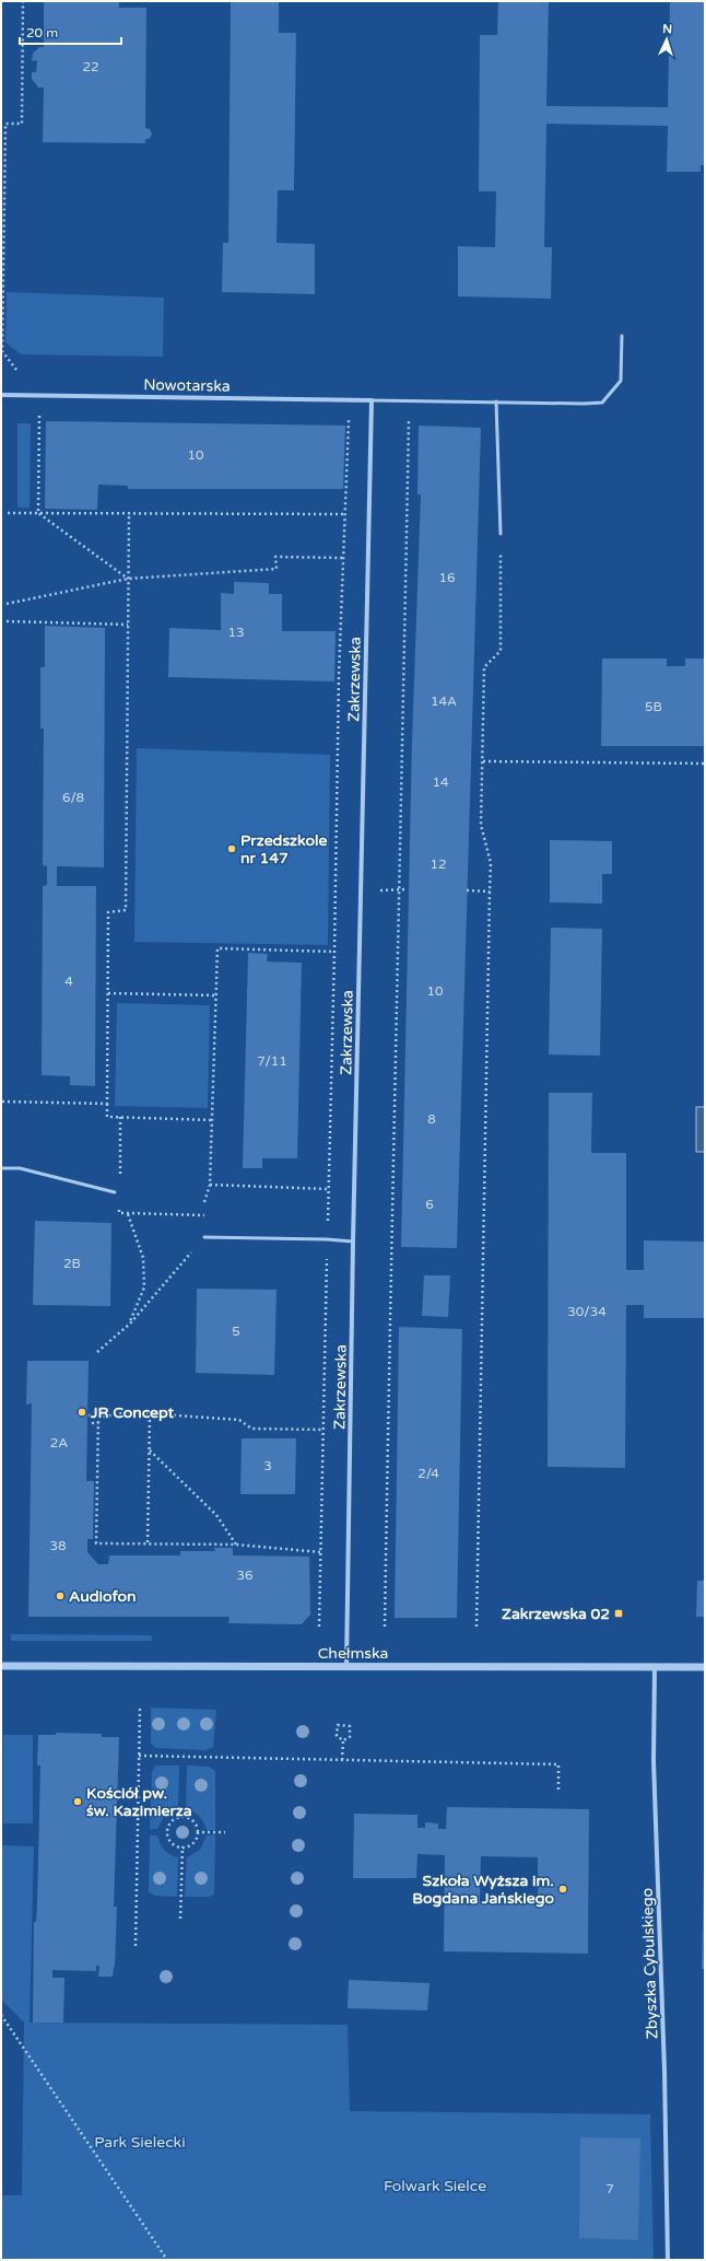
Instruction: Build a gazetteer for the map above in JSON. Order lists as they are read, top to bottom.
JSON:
{
  "streets": {
    "street": [
      "Nowotarska",
      "Zakrzewska",
      "Chełmska",
      "Zbyszka Cybulskiego"
    ]
  },
  "crossings": [
    ["Nowotarska", "Zakrzewska"],
    ["Zakrzewska", "Chełmska"],
    ["Chełmska", "Zbyszka Cybulskiego"]
  ],
  "parks": ["Park Sielecki", "Folwark Sielce"],
  "places": {
    "other": [
      "Przedszkole nr 147",
      "JR Concept",
      "Audiofon",
      "Kościół pw. św. Kazimierza",
      "Szkoła Wyższa im. Bogdana Jańskiego"
    ],
    "transit": ["Zakrzewska 02"]
  },
  "house_numbers": [
    "22",
    "10",
    "16",
    "13",
    "14A",
    "5B",
    "14",
    "6/8",
    "12",
    "4",
    "10",
    "7/11",
    "8",
    "6",
    "2B",
    "30/34",
    "5",
    "2A",
    "3",
    "2/4",
    "38",
    "36",
    "7"
  ],
  "scale_bar": "20 m",
  "north": "top"
}
